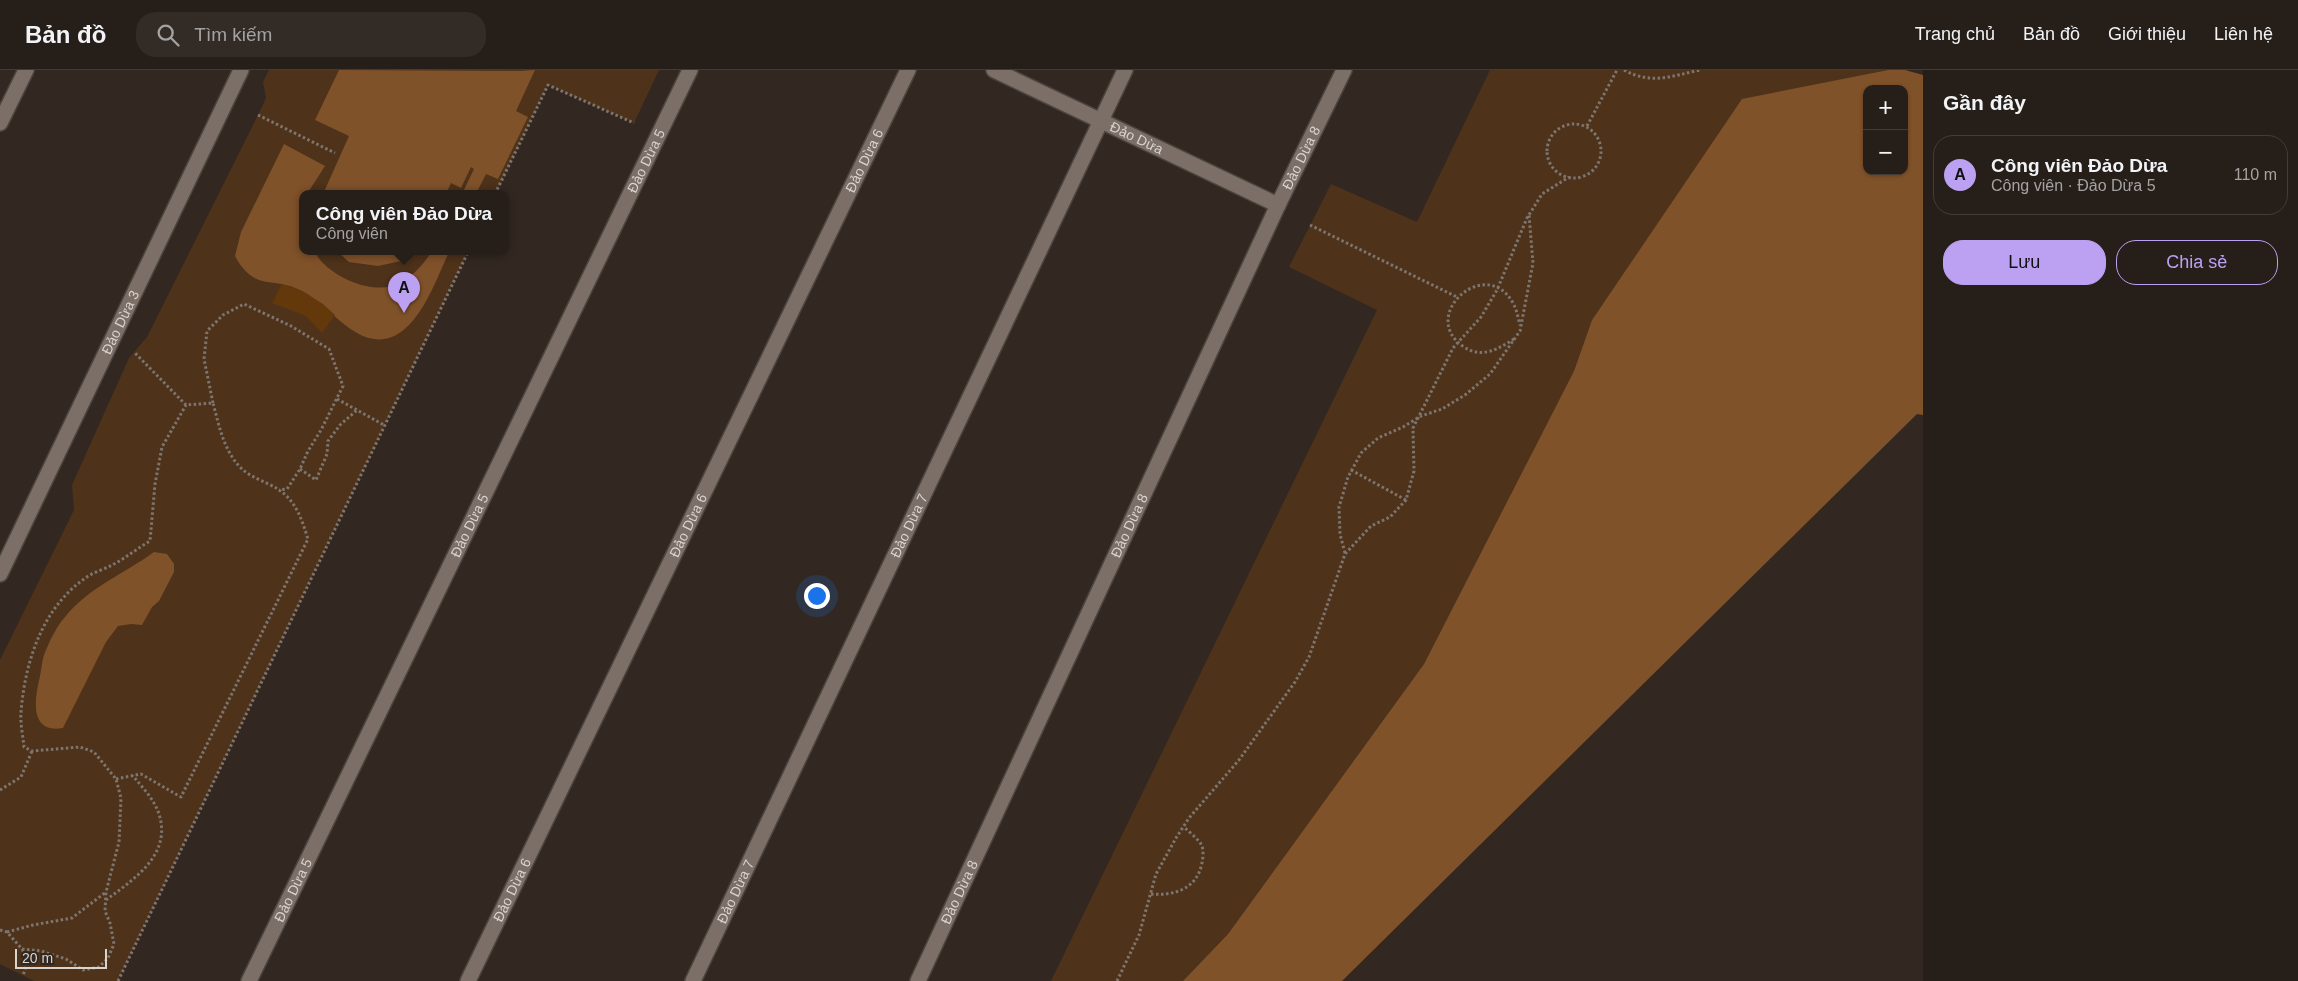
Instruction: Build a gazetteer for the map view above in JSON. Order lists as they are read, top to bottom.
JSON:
{
  "streets": {
    "street": [
      "Đảo Dừa",
      "Đảo Dừa 8",
      "Đảo Dừa 5",
      "Đảo Dừa 6",
      "Đảo Dừa 3",
      "Đảo Dừa 7"
    ]
  },
  "crossings": [
    ["Đảo Dừa", "Đảo Dừa 8"],
    ["Đảo Dừa", "Đảo Dừa 7"]
  ],
  "scale_bar": "20 m",
  "page": {
    "header": "Bản đồ",
    "search": "Tìm kiếm",
    "nav": [
      "Trang chủ",
      "Bản đồ",
      "Giới thiệu",
      "Liên hệ"
    ],
    "heading": "Gần đây",
    "map_buttons": ["+", "−"],
    "list": [
      {
        "mark": "A",
        "name": "Công viên Đảo Dừa",
        "note": "Công viên · Đảo Dừa 5",
        "value": "110 m"
      }
    ],
    "popup": ["Công viên Đảo Dừa", "Công viên"],
    "buttons": ["Lưu", "Chia sẻ"],
    "pins": "A",
    "scale": "20 m"
  }
}
